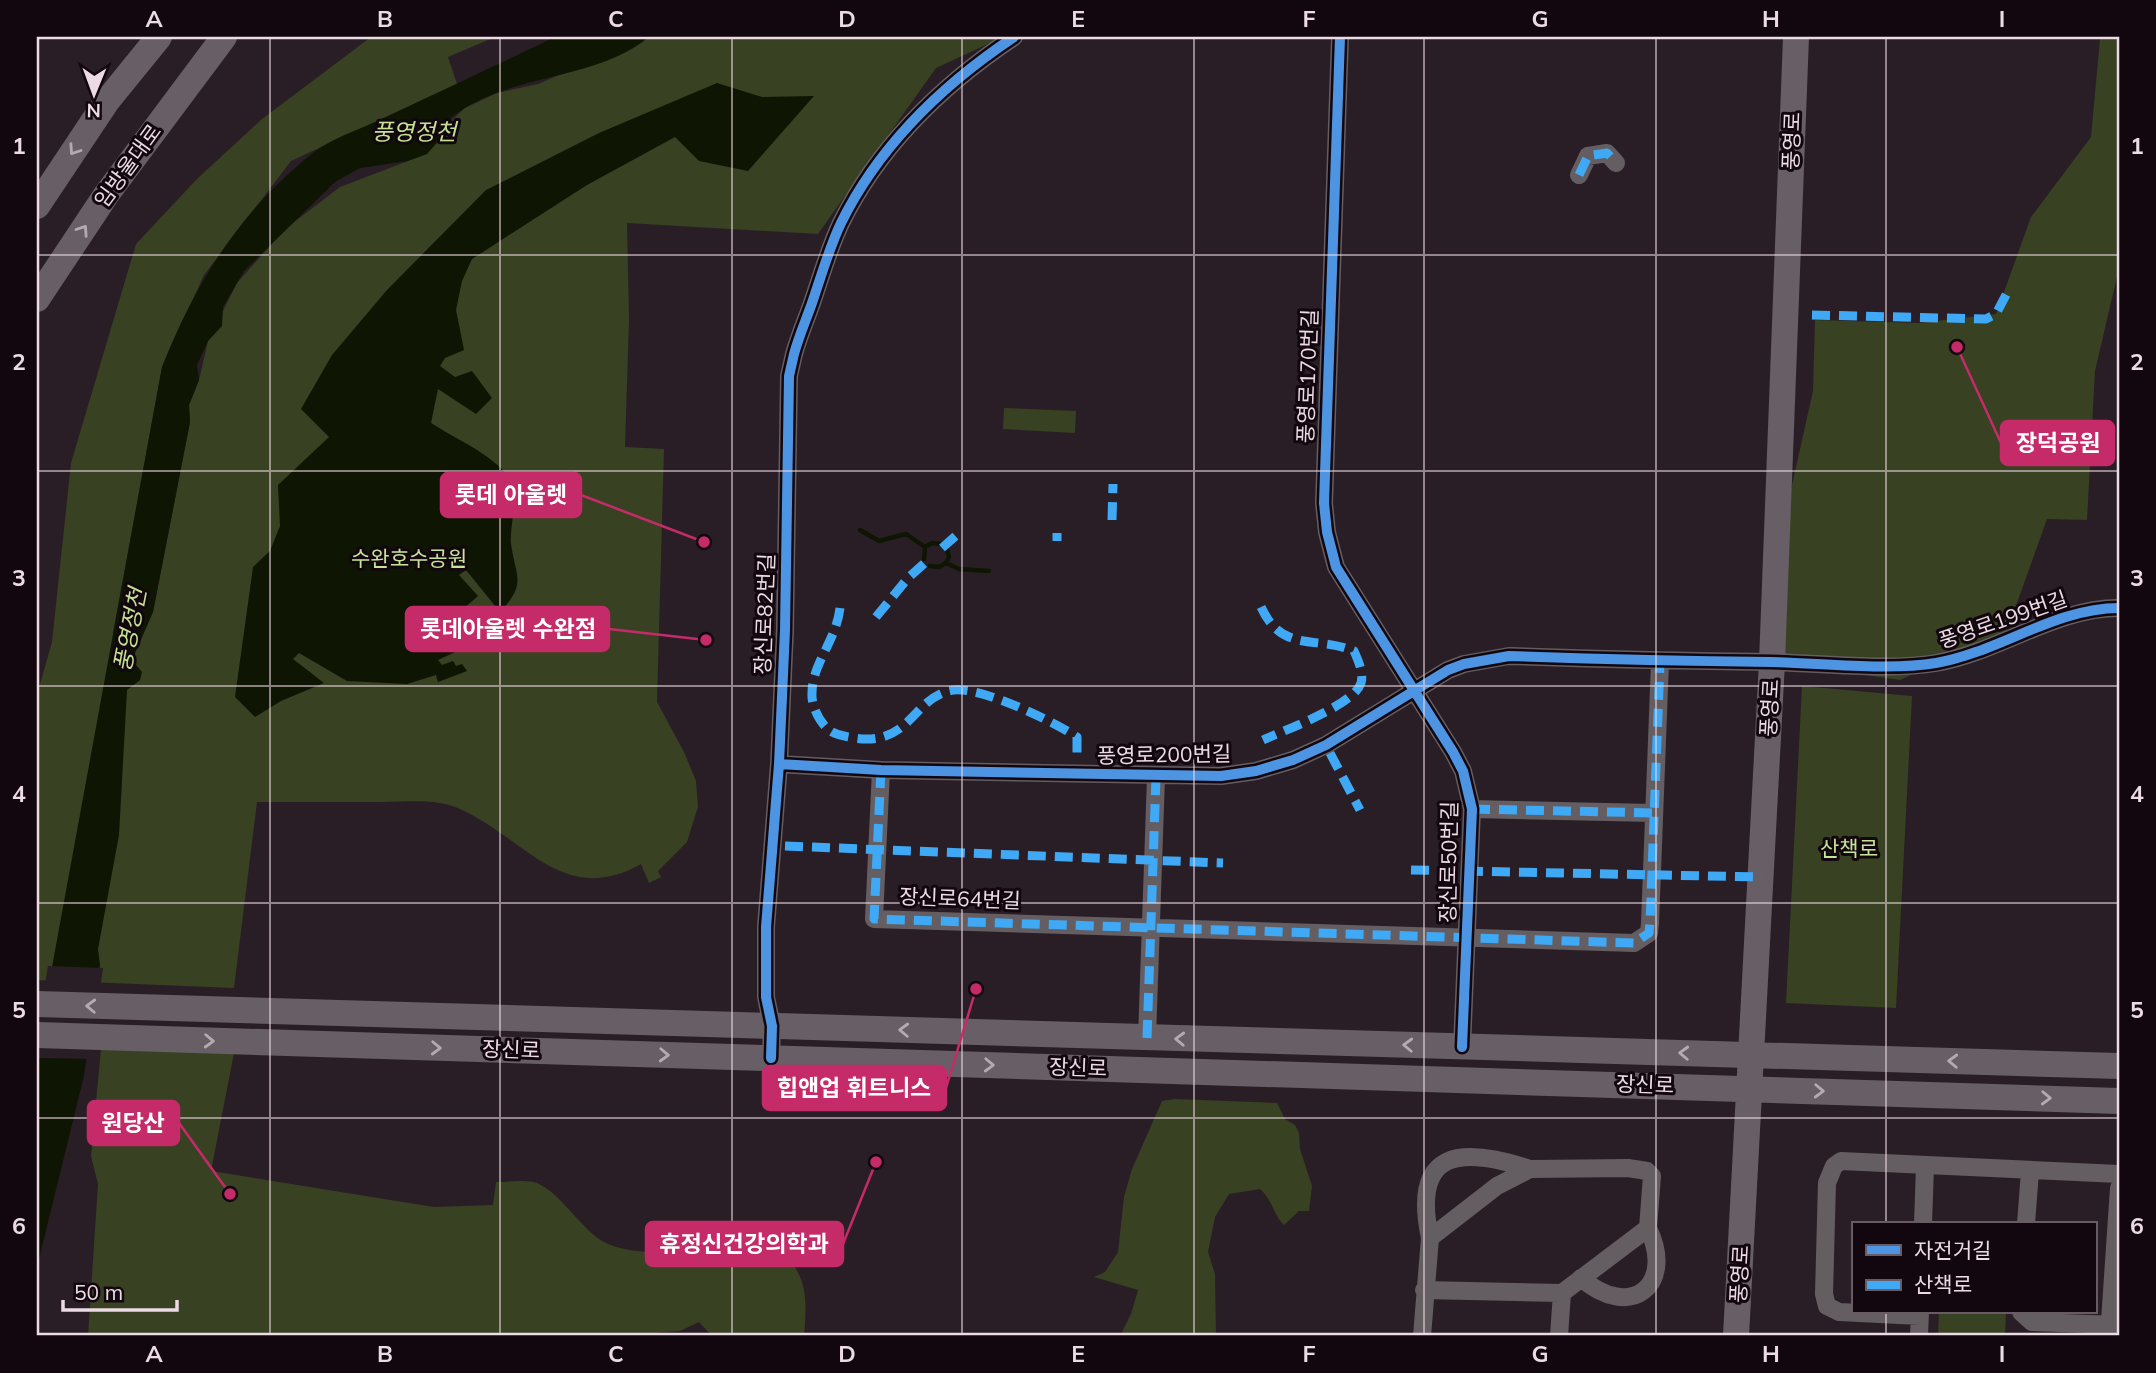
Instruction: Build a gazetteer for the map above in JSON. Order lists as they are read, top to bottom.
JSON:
{
  "streets": {
    "main road": ["풍영로", "임방울대로", "장신로"],
    "street": [
      "풍영로170번길",
      "장신로82번길",
      "풍영로199번길",
      "풍영로200번길",
      "장신로50번길",
      "장신로64번길"
    ]
  },
  "crossings": [
    ["풍영로", "풍영로199번길"],
    ["풍영로", "풍영로200번길"],
    ["풍영로", "장신로"],
    ["풍영로170번길", "풍영로200번길"],
    ["풍영로170번길", "장신로50번길"],
    ["장신로82번길", "풍영로200번길"],
    ["장신로82번길", "장신로"],
    ["풍영로199번길", "풍영로200번길"],
    ["풍영로200번길", "장신로50번길"],
    ["풍영로200번길", "장신로64번길"],
    ["장신로50번길", "장신로64번길"],
    ["장신로50번길", "장신로"]
  ],
  "water": ["풍영정천"],
  "parks": ["수완호수공원", "산책로"],
  "places": [
    "장덕공원",
    "롯데 아울렛",
    "롯데아울렛 수완점",
    "힙앤업 휘트니스",
    "휴정신건강의학과",
    "원당산"
  ],
  "legend": ["자전거길", "산책로"],
  "scale_bar": "50 m",
  "north": "bottom",
  "grid": {
    "columns": [
      "A",
      "B",
      "C",
      "D",
      "E",
      "F",
      "G",
      "H",
      "I"
    ],
    "rows": [
      "1",
      "2",
      "3",
      "4",
      "5",
      "6"
    ]
  }
}
